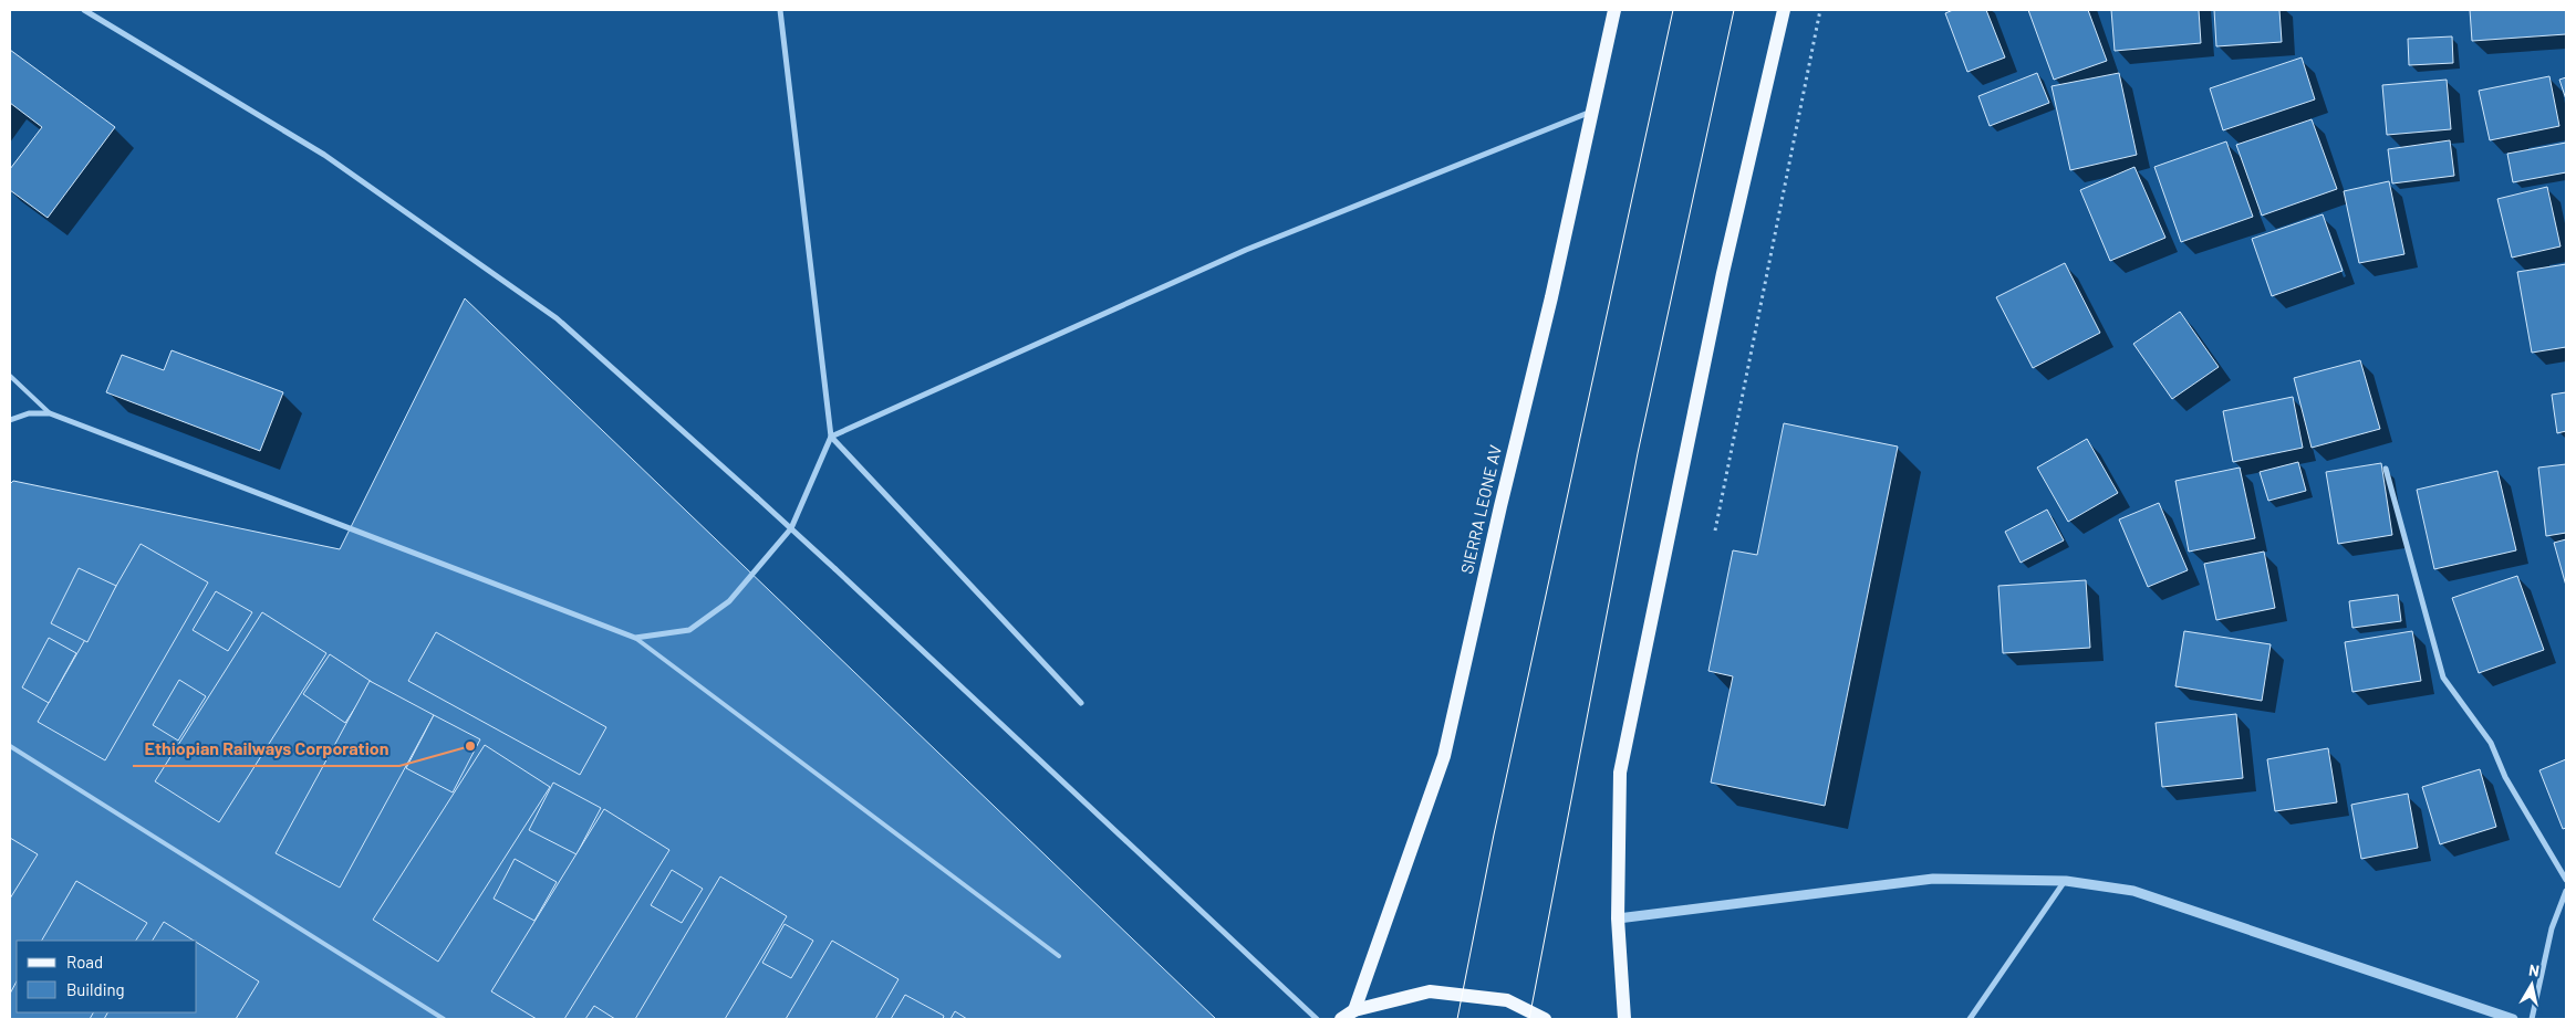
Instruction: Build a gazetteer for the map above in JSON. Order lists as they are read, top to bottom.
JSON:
{
  "streets": {
    "main road": ["SIERRA LEONE AV"]
  },
  "places": ["Ethiopian Railways Corporation"],
  "legend": ["Road", "Building"],
  "north": "top"
}
